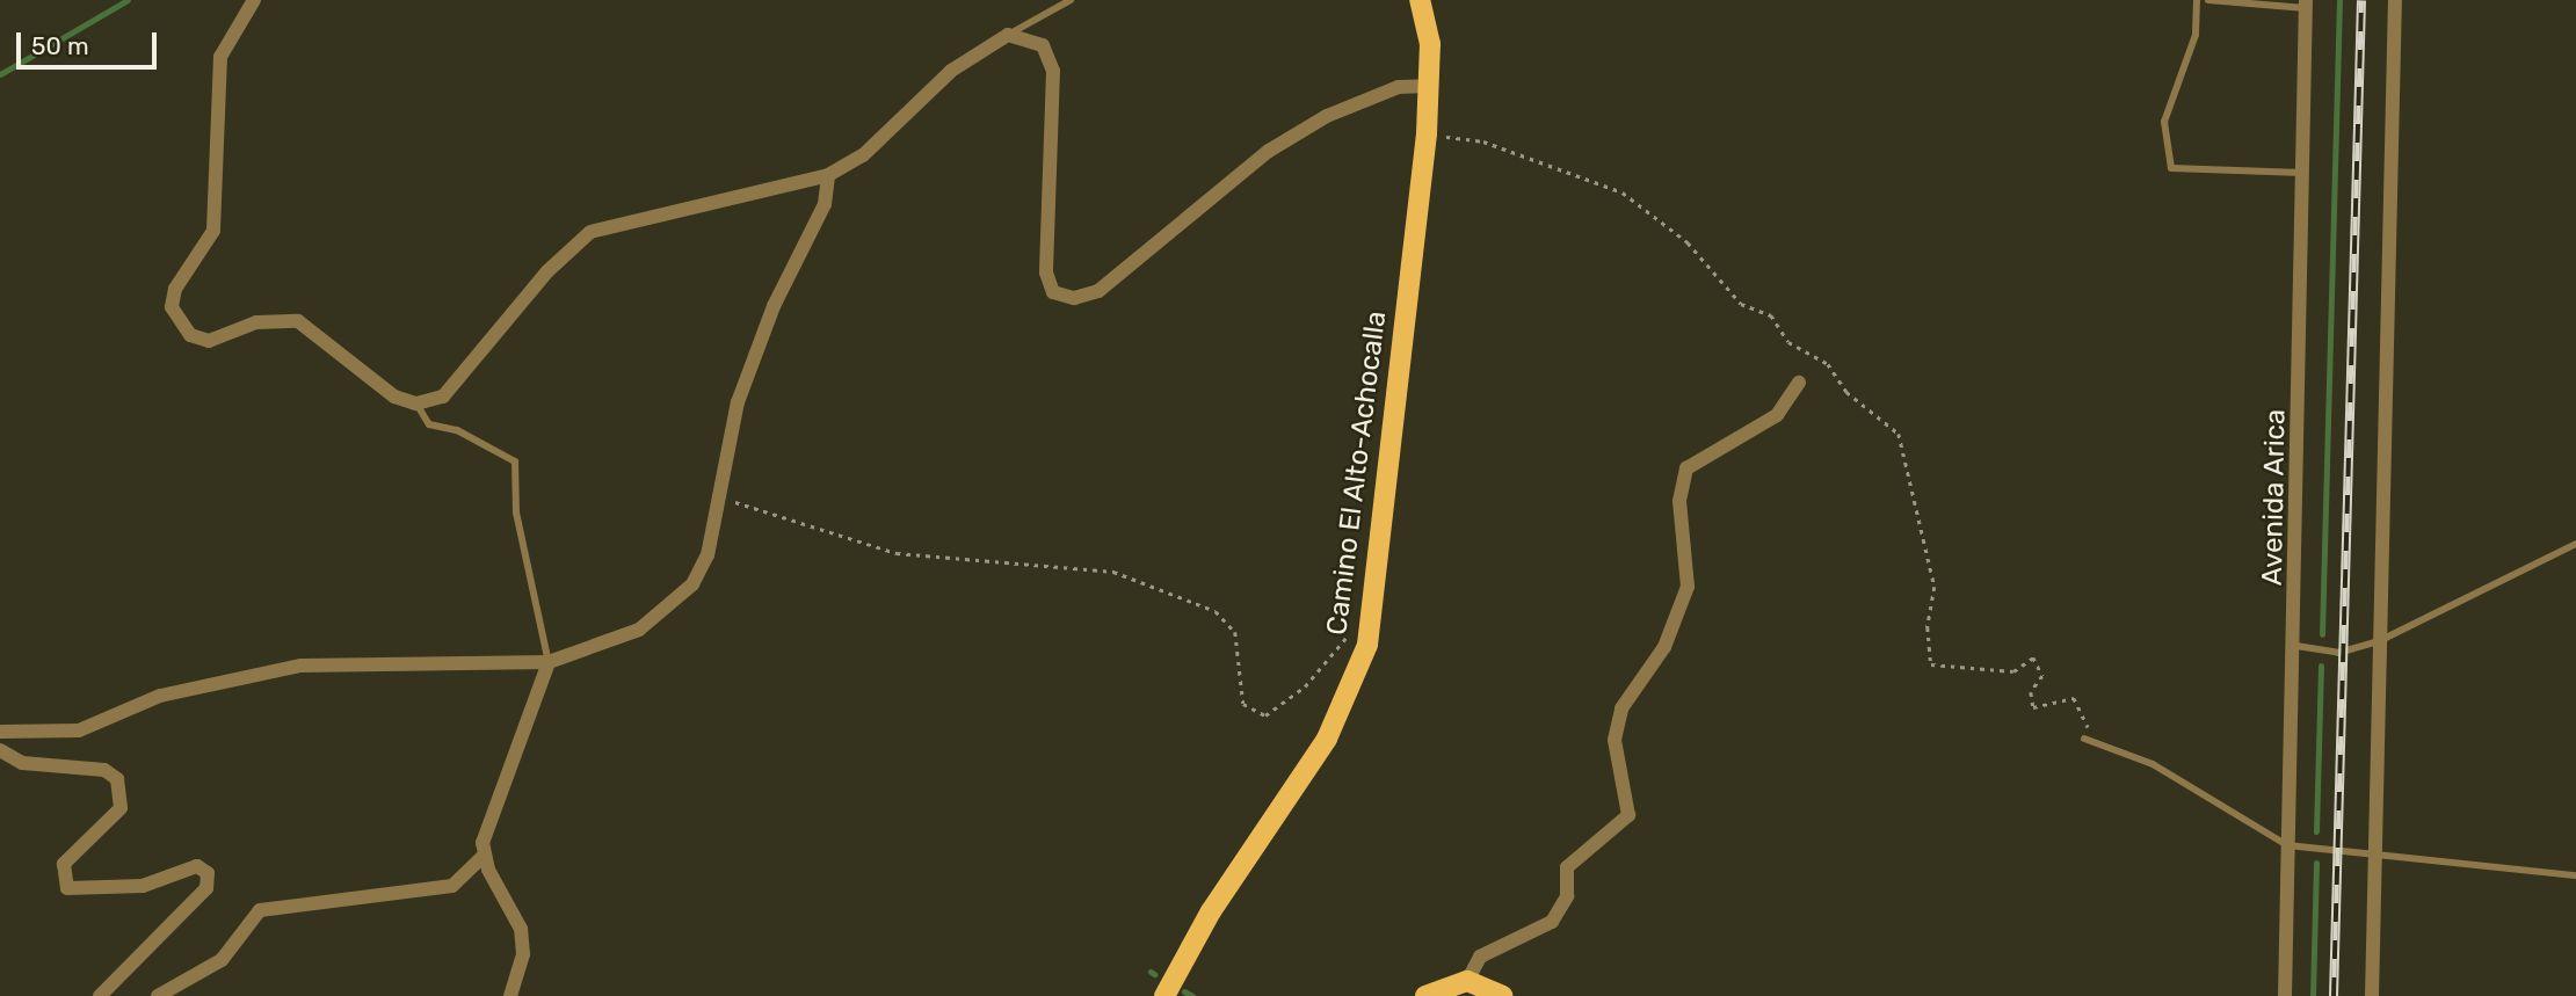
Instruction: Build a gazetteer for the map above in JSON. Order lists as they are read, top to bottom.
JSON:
{
  "streets": {
    "main road": ["Camino El Alto-Achocalla"],
    "street": ["Avenida Arica"]
  },
  "scale_bar": "50 m"
}
